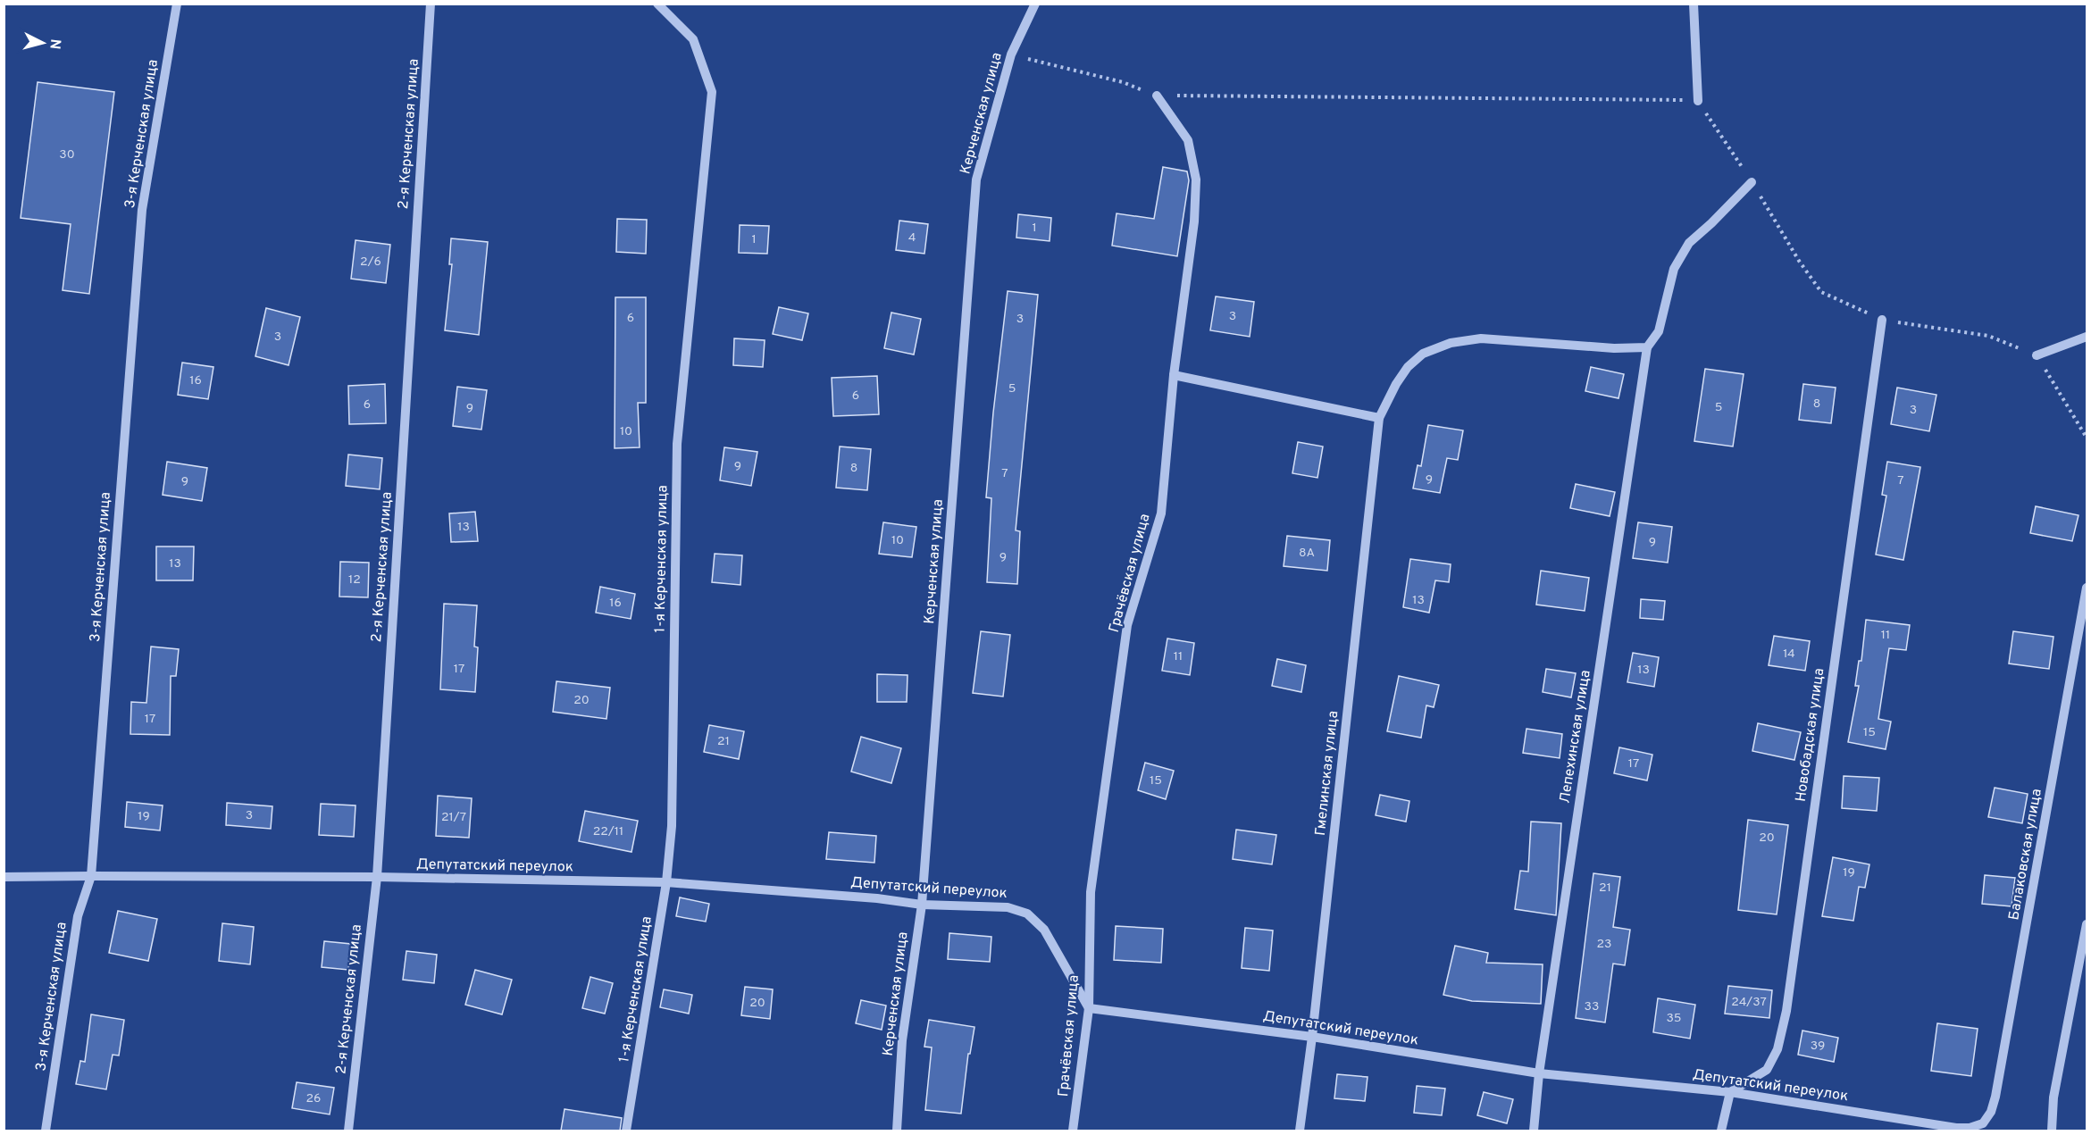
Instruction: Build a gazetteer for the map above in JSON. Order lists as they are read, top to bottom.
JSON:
{
  "streets": {
    "street": [
      "Керченская улица",
      "3-я Керченская улица",
      "2-я Керченская улица",
      "1-я Керченская улица",
      "Грачёвская улица",
      "Новобадская улица",
      "Лепехинская улица",
      "Гмелинская улица",
      "Балаковская улица",
      "Депутатский переулок"
    ]
  },
  "crossings": [
    ["Керченская улица", "Депутатский переулок"],
    ["3-я Керченская улица", "Депутатский переулок"],
    ["2-я Керченская улица", "Депутатский переулок"],
    ["1-я Керченская улица", "Депутатский переулок"],
    ["Грачёвская улица", "Депутатский переулок"],
    ["Новобадская улица", "Депутатский переулок"],
    ["Лепехинская улица", "Депутатский переулок"],
    ["Гмелинская улица", "Депутатский переулок"],
    ["Балаковская улица", "Депутатский переулок"]
  ],
  "house_numbers": [
    "30",
    "1",
    "4",
    "1",
    "2/6",
    "3",
    "6",
    "3",
    "3",
    "16",
    "5",
    "6",
    "8",
    "6",
    "5",
    "9",
    "3",
    "10",
    "9",
    "8",
    "7",
    "9",
    "7",
    "9",
    "13",
    "10",
    "9",
    "8А",
    "9",
    "13",
    "12",
    "13",
    "16",
    "11",
    "14",
    "11",
    "17",
    "13",
    "20",
    "17",
    "15",
    "21",
    "17",
    "15",
    "3",
    "19",
    "21/7",
    "22/11",
    "20",
    "19",
    "21",
    "23",
    "24/37",
    "20",
    "33",
    "35",
    "39",
    "26"
  ],
  "north": "right"
}
